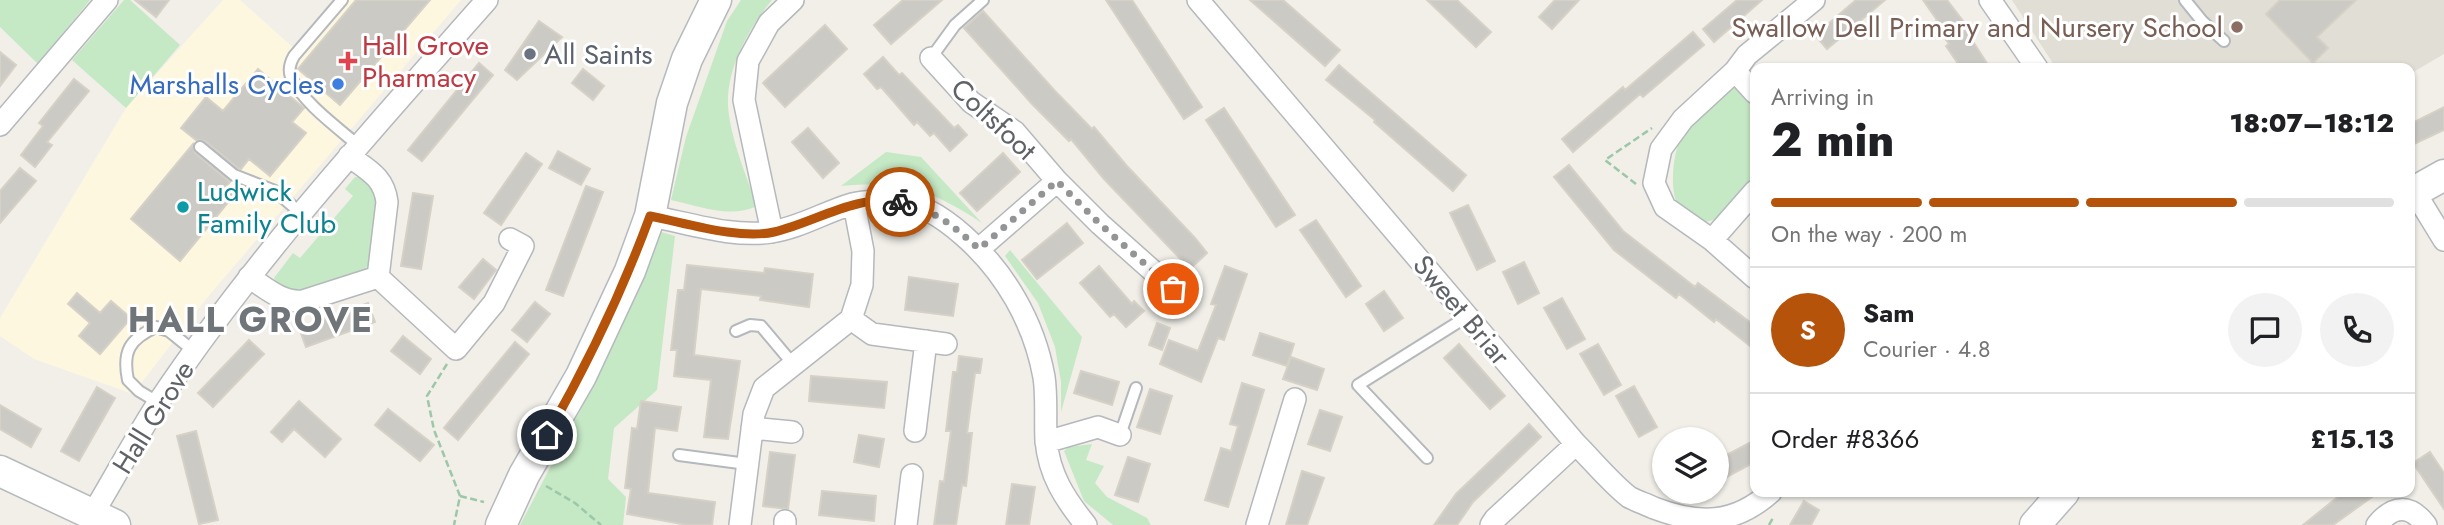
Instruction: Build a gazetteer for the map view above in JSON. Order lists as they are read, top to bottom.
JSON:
{
  "streets": {
    "street": ["Coltsfoot", "Sweet Briar", "Hall Grove"]
  },
  "districts": ["HALL GROVE"],
  "places": {
    "other": [
      "Swallow Dell Primary and Nursery School",
      "All Saints",
      "Marshalls Cycles",
      "Ludwick Family Club"
    ],
    "health": ["Hall Grove Pharmacy"]
  },
  "page": {
    "heading": ["2 min", "Arriving in", "18:07–18:12"],
    "panel": [
      "Sam",
      "Courier · 4.8",
      "Order #8366",
      "£15.13"
    ],
    "bar": "On the way · 200 m",
    "round": "S"
  }
}
